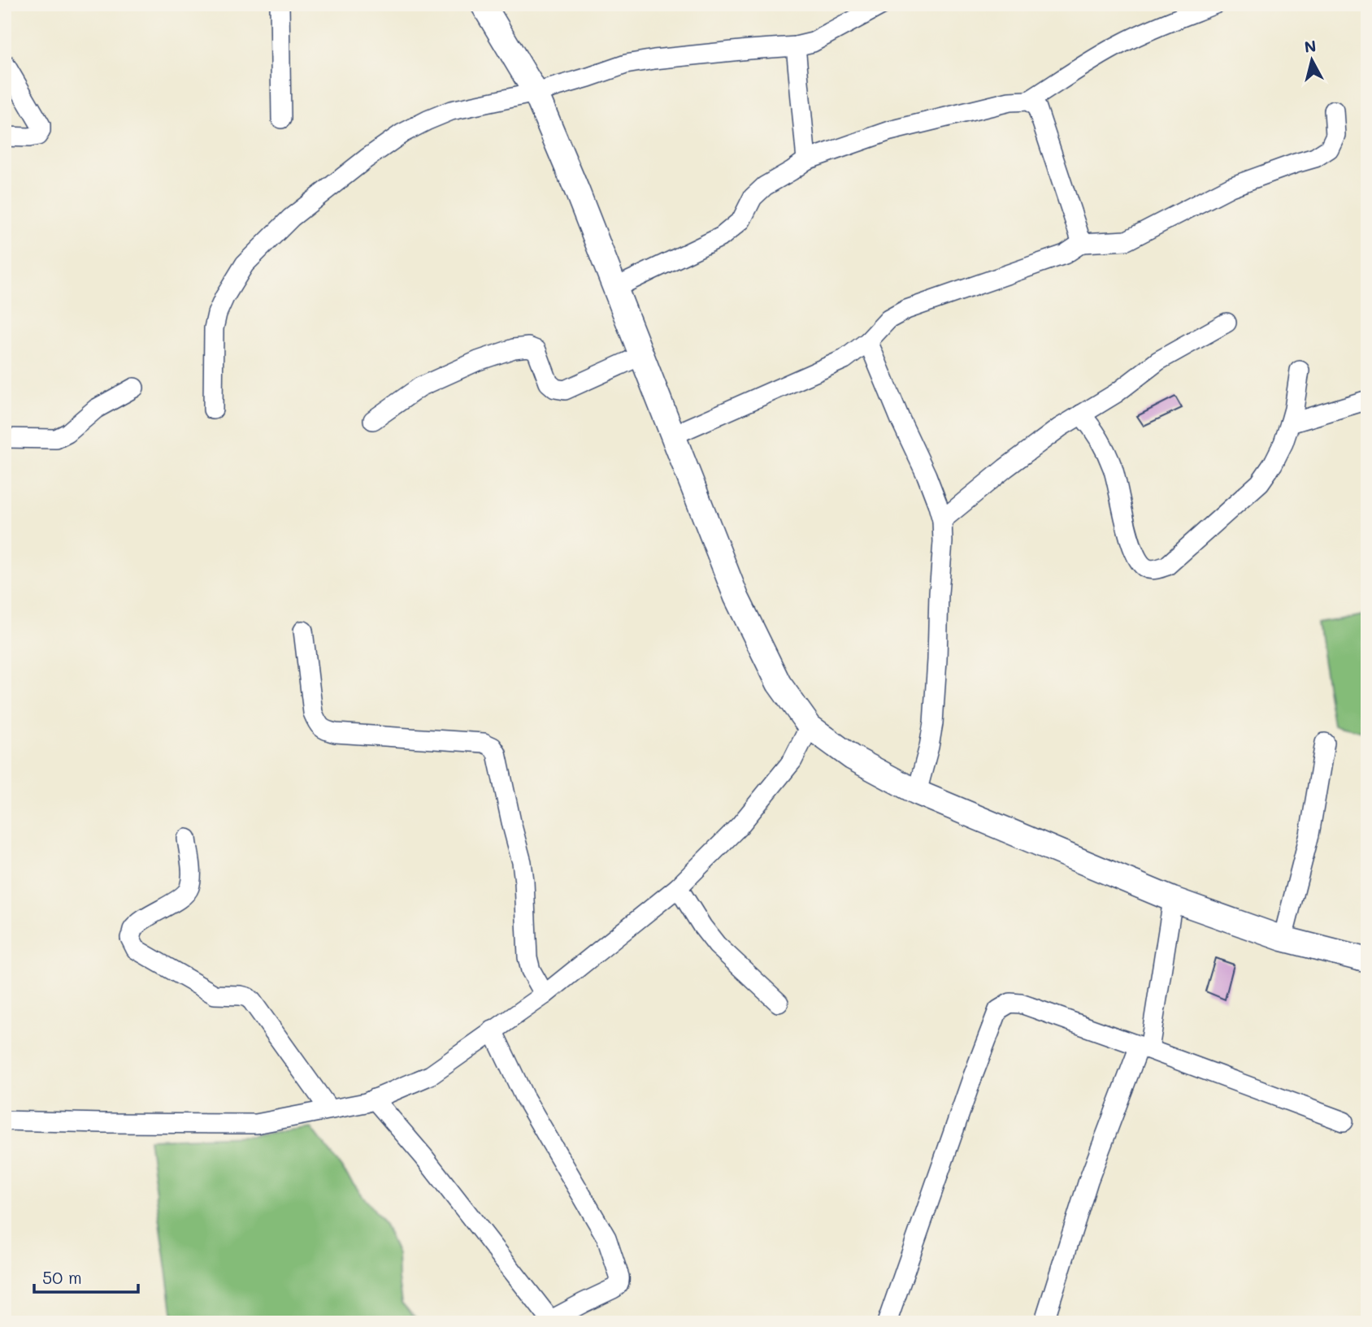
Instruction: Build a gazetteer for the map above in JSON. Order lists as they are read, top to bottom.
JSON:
{
  "scale_bar": "50 m",
  "north": "top"
}
